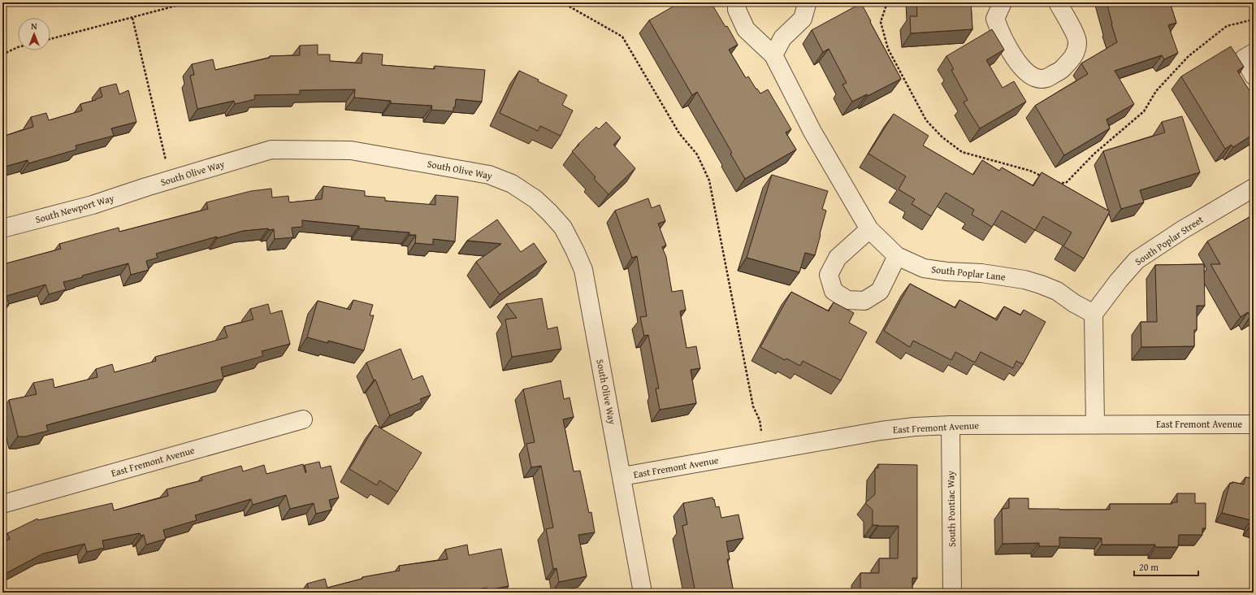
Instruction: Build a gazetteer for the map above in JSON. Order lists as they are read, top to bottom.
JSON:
{
  "streets": {
    "street": [
      "South Olive Way",
      "South Newport Way",
      "South Poplar Street",
      "South Poplar Lane",
      "East Fremont Avenue",
      "South Pontiac Way"
    ]
  },
  "crossings": [
    ["South Olive Way", "South Newport Way"],
    ["South Olive Way", "East Fremont Avenue"],
    ["South Poplar Street", "South Poplar Lane"],
    ["East Fremont Avenue", "South Pontiac Way"]
  ],
  "scale_bar": "20 m",
  "north": "top"
}
